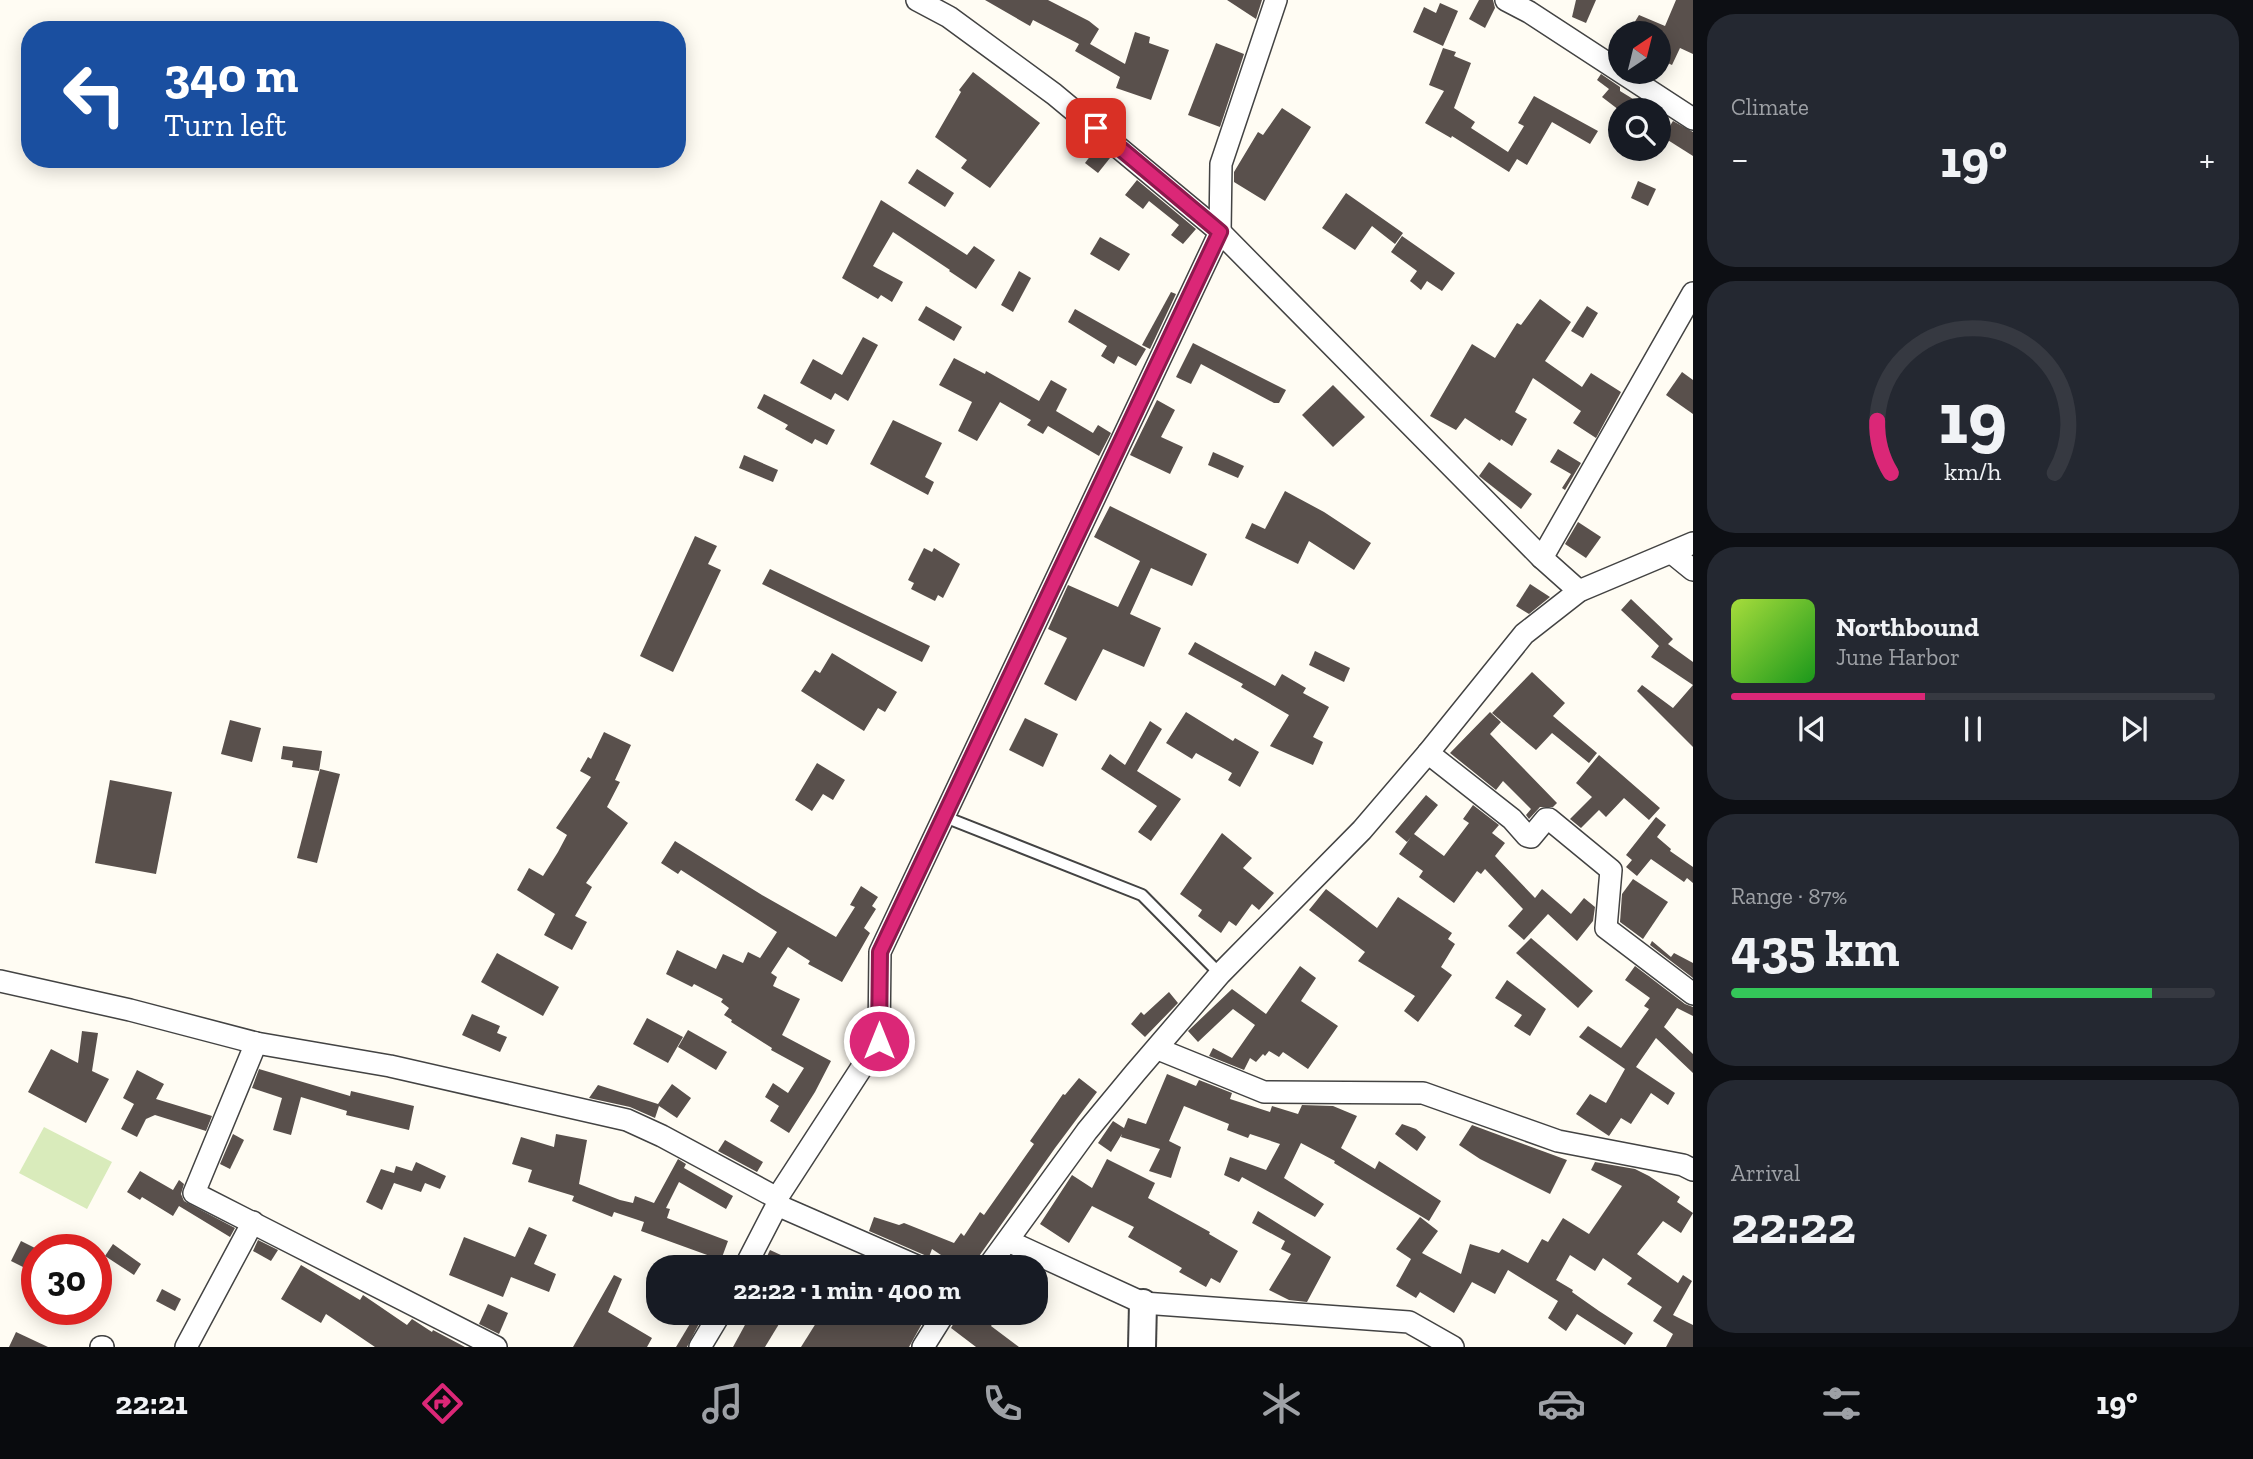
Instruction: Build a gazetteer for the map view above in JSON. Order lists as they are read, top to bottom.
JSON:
{
  "north": "top right",
  "page": {
    "tile": [
      "Climate",
      ["Range · 87%", "435 km"],
      ["Arrival", "22:22"]
    ],
    "turn": ["340 m", "Turn left"],
    "heat": ["−", "19°", "+"],
    "song": ["Northbound", "June Harbor"],
    "limit": "30",
    "trip": "22:22 · 1 min · 400 m",
    "tabs": ["22:21", "19°"],
    "gauge": ["19", "km/h"]
  }
}
